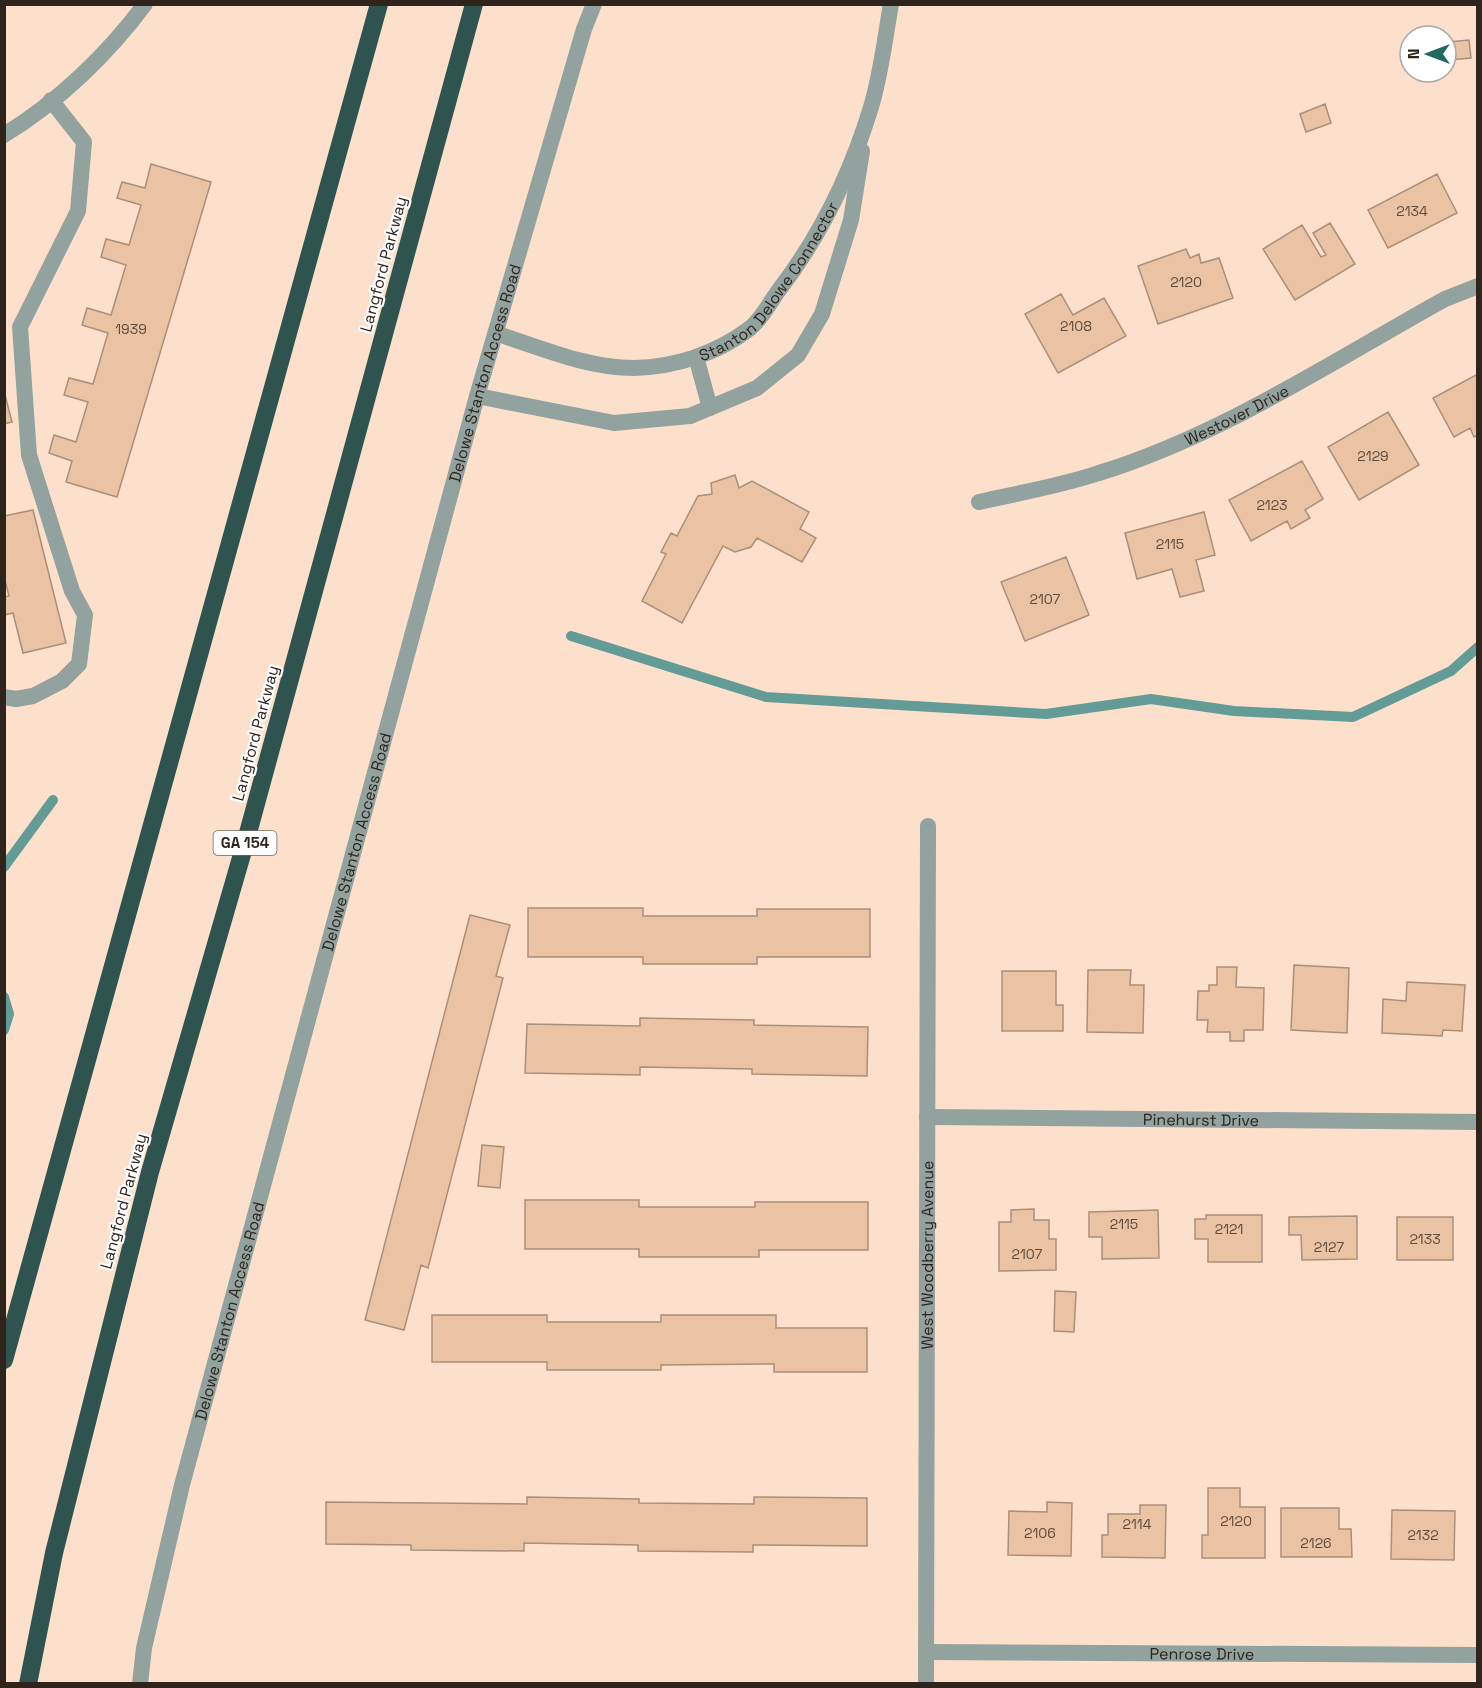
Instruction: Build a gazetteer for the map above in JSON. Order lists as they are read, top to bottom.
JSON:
{
  "streets": {
    "highway": ["Langford Parkway", "GA 154"],
    "street": [
      "Stanton Delowe Connector",
      "Delowe Stanton Access Road",
      "Westover Drive",
      "Pinehurst Drive",
      "West Woodberry Avenue",
      "Penrose Drive"
    ]
  },
  "crossings": [
    ["Stanton Delowe Connector", "Delowe Stanton Access Road"],
    ["Pinehurst Drive", "West Woodberry Avenue"],
    ["West Woodberry Avenue", "Penrose Drive"]
  ],
  "house_numbers": [
    "2134",
    "2120",
    "2108",
    "1939",
    "2129",
    "2123",
    "2115",
    "2107",
    "2115",
    "2121",
    "2133",
    "2127",
    "2107",
    "2120",
    "2114",
    "2106",
    "2132",
    "2126"
  ],
  "north": "left"
}
